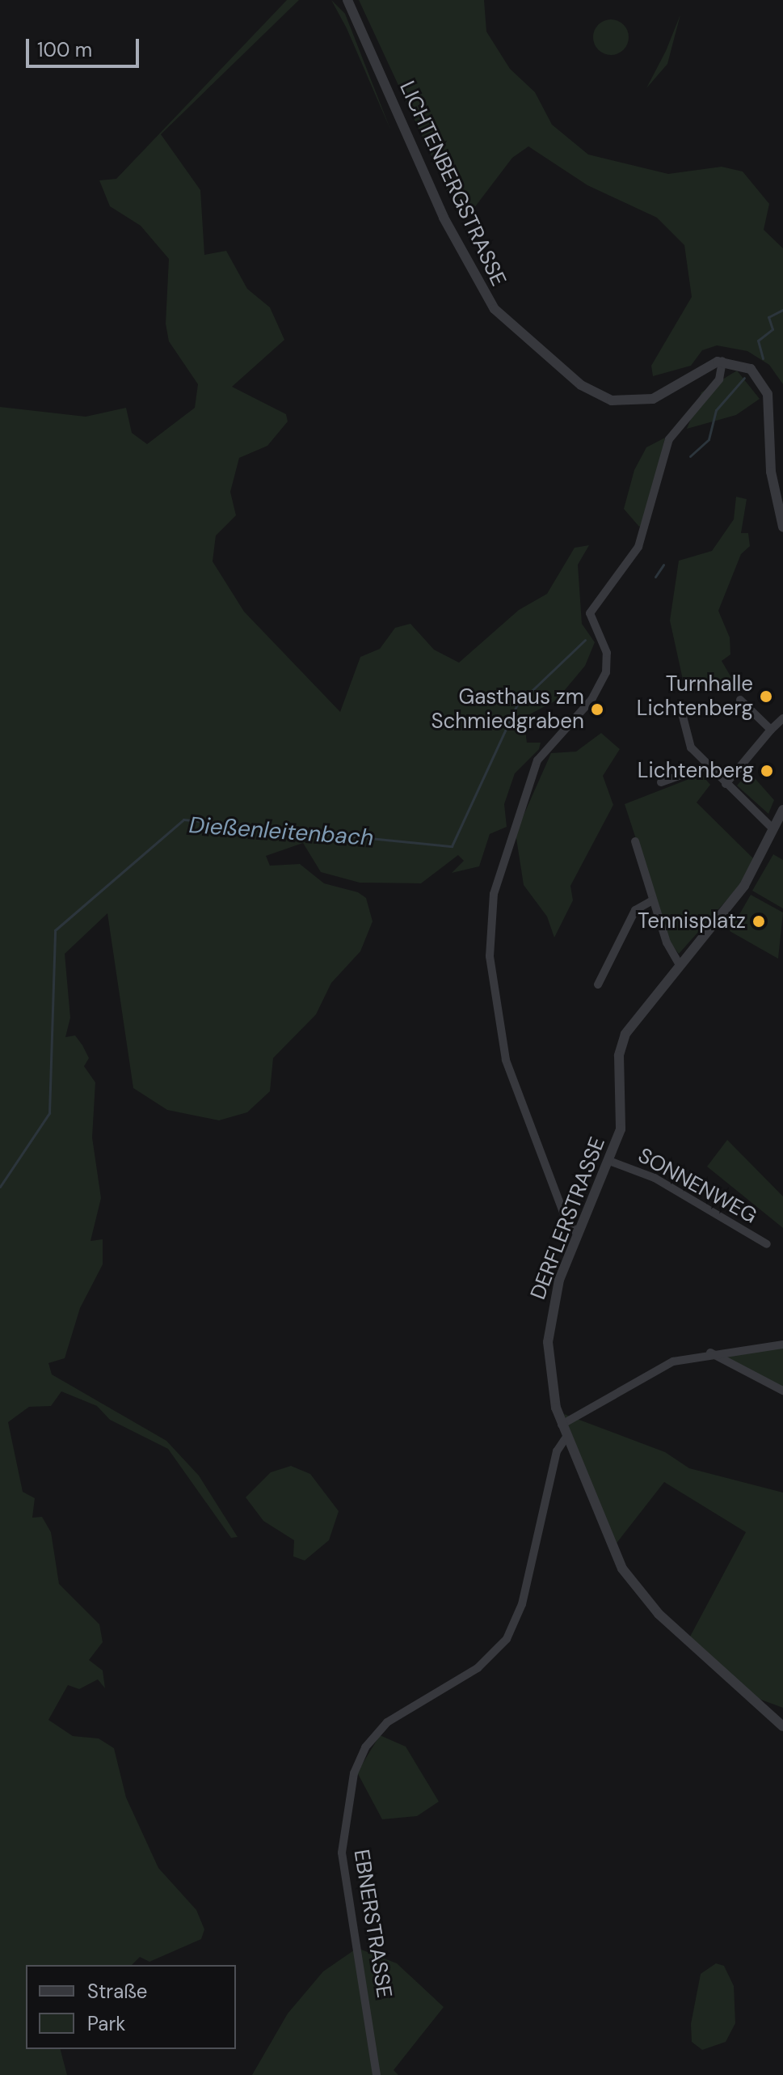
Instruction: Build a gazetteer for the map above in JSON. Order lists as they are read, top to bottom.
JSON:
{
  "streets": {
    "street": [
      "LICHTENBERGSTRASSE",
      "SONNENWEG",
      "DERFLERSTRASSE",
      "EBNERSTRASSE"
    ]
  },
  "crossings": [
    ["SONNENWEG", "DERFLERSTRASSE"],
    ["DERFLERSTRASSE", "EBNERSTRASSE"]
  ],
  "water": ["Dießenleitenbach"],
  "places": [
    "Turnhalle Lichtenberg",
    "Gasthaus zm Schmiedgraben",
    "Lichtenberg",
    "Tennisplatz"
  ],
  "legend": ["Straße", "Park"],
  "scale_bar": "100 m"
}
